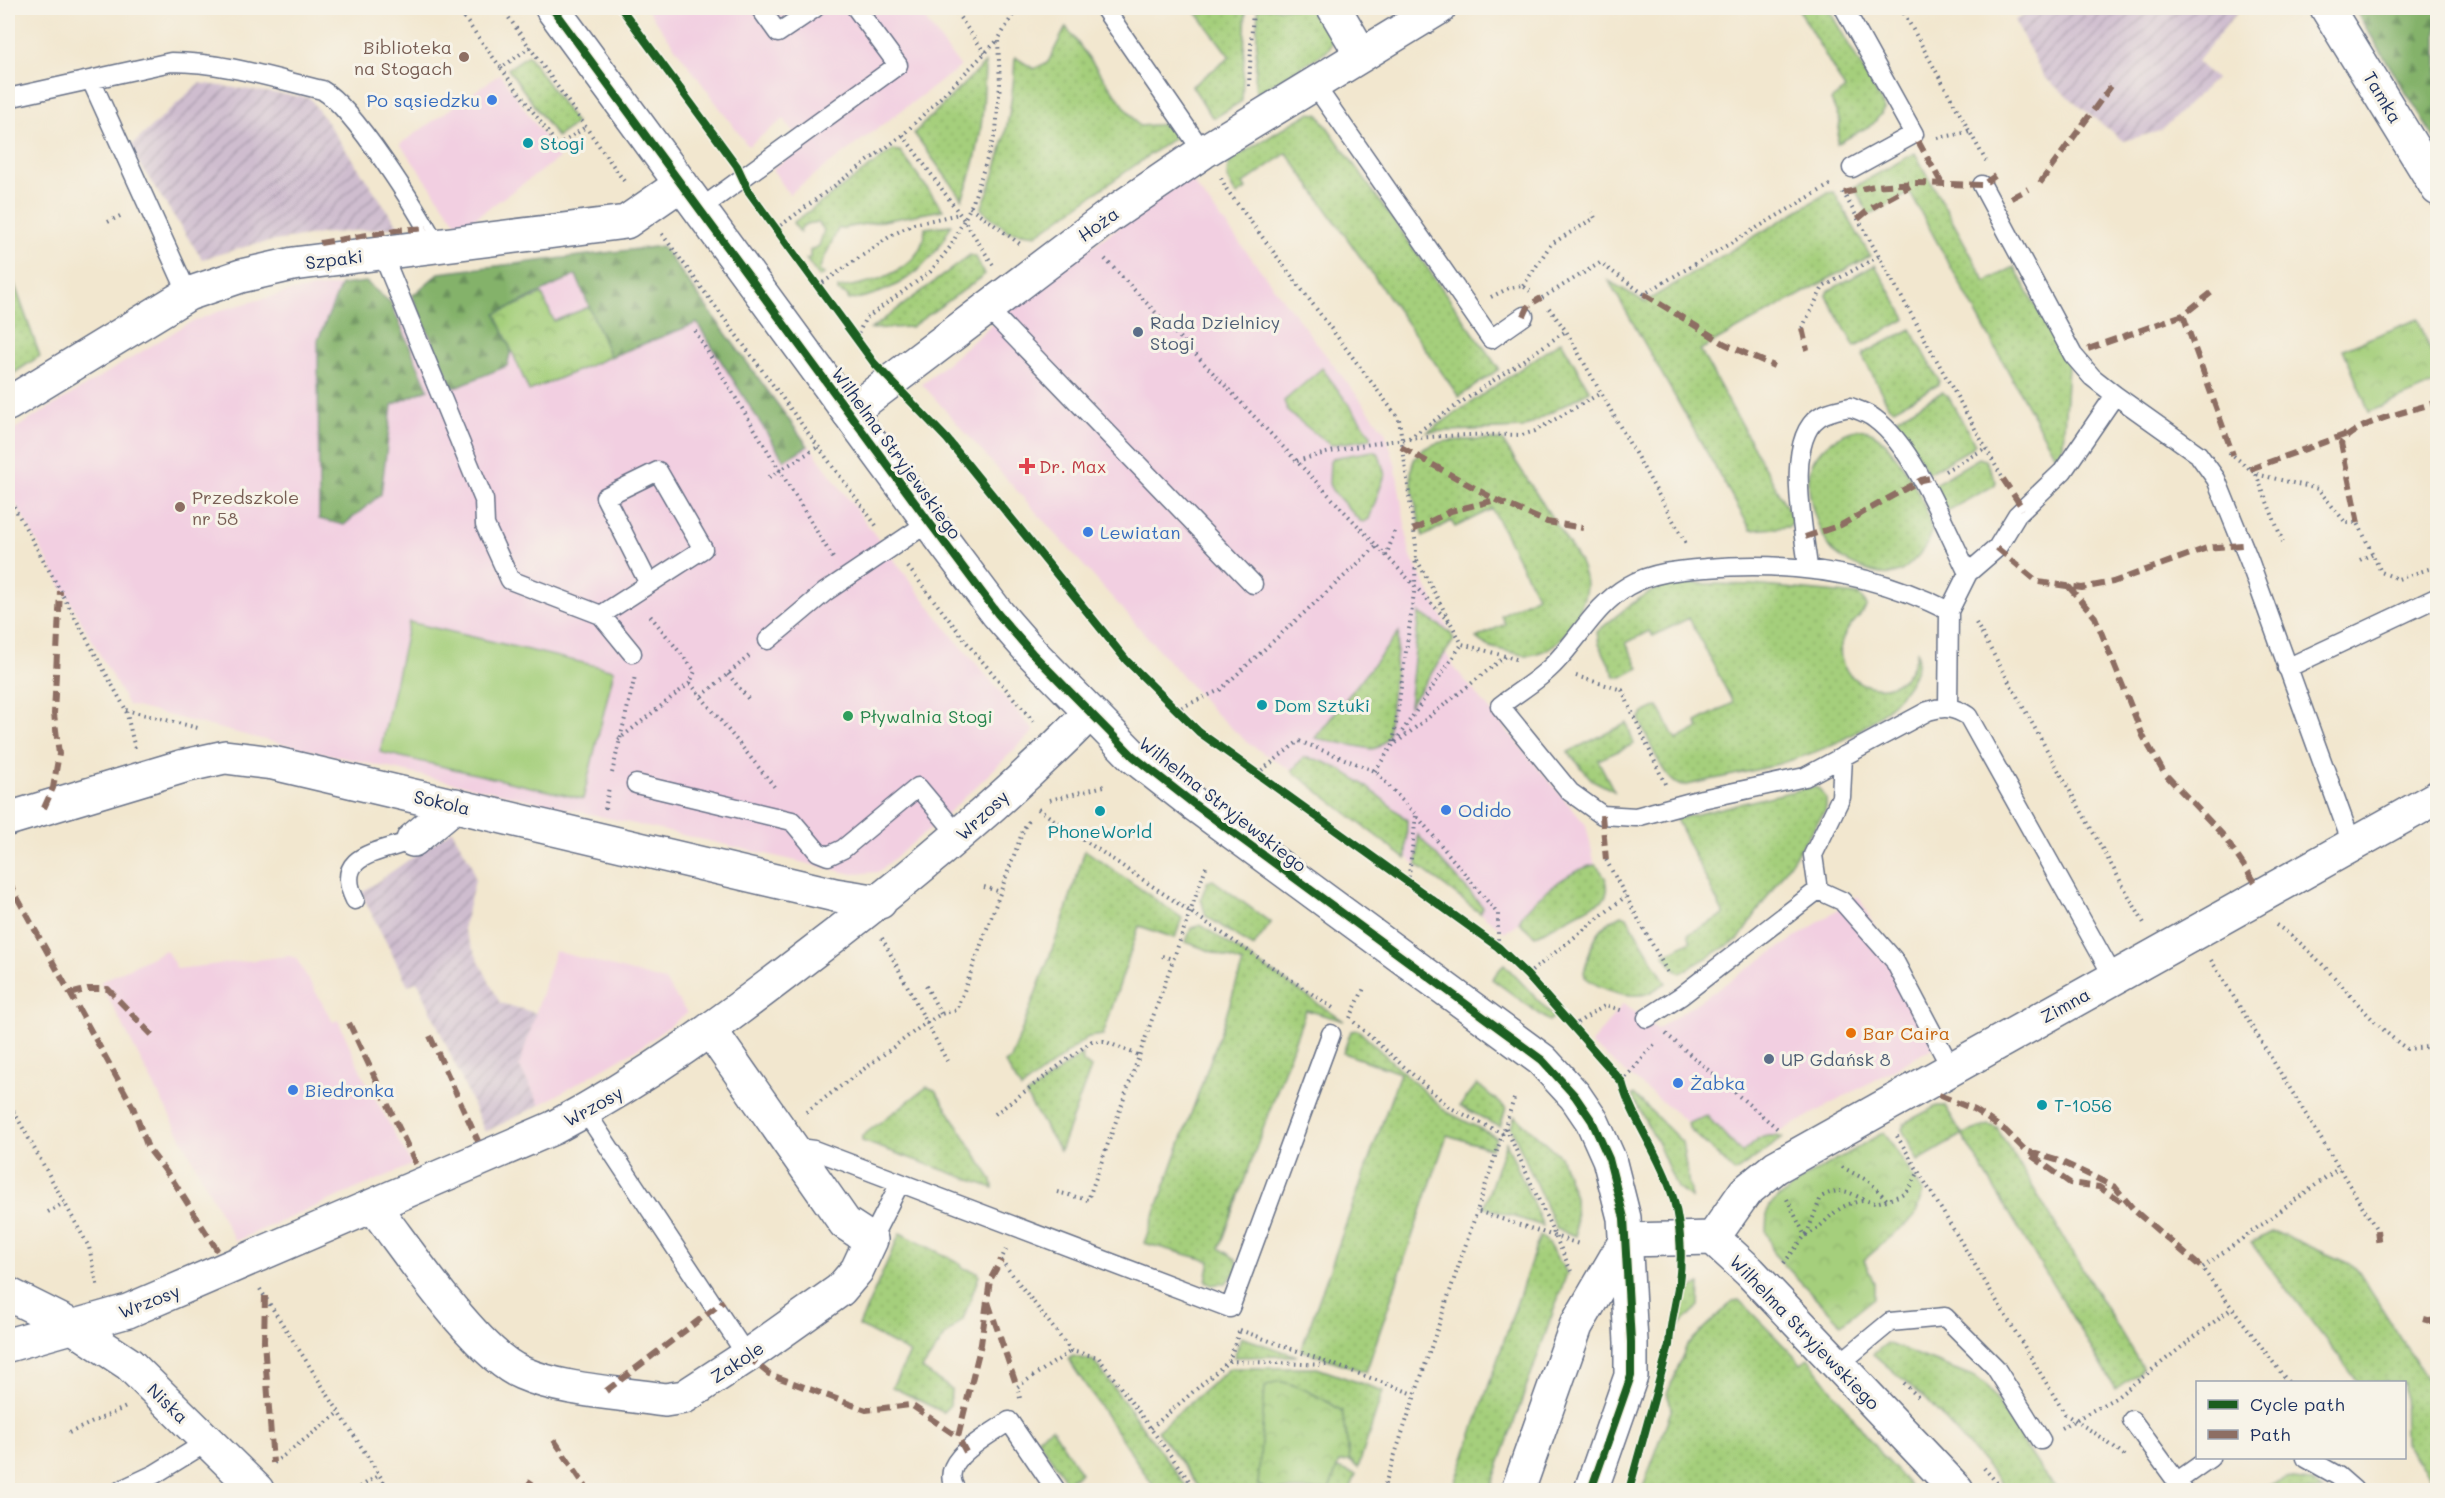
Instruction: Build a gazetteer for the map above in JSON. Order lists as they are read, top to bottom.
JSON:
{
  "streets": {
    "street": [
      "Tamka",
      "Hoża",
      "Szpaki",
      "Wilhelma Stryjewskiego",
      "Sokola",
      "Wrzosy",
      "Zimna",
      "Zakole",
      "Niska"
    ]
  },
  "crossings": [
    ["Hoża", "Wilhelma Stryjewskiego"],
    ["Szpaki", "Wilhelma Stryjewskiego"],
    ["Wilhelma Stryjewskiego", "Wrzosy"],
    ["Wilhelma Stryjewskiego", "Zimna"],
    ["Sokola", "Wrzosy"],
    ["Wrzosy", "Zakole"],
    ["Wrzosy", "Niska"]
  ],
  "places": {
    "other": [
      "Biblioteka na Stogach",
      "Po sąsiedzku",
      "Stogi",
      "Rada Dzielnicy Stogi",
      "Przedszkole nr 58",
      "Lewiatan",
      "Dom Sztuki",
      "Pływalnia Stogi",
      "Odido",
      "PhoneWorld",
      "Bar Caira",
      "UP Gdańsk 8",
      "Żabka",
      "Biedronka",
      "T-1056"
    ],
    "health": ["Dr. Max"]
  },
  "legend": ["Cycle path", "Path"]
}
